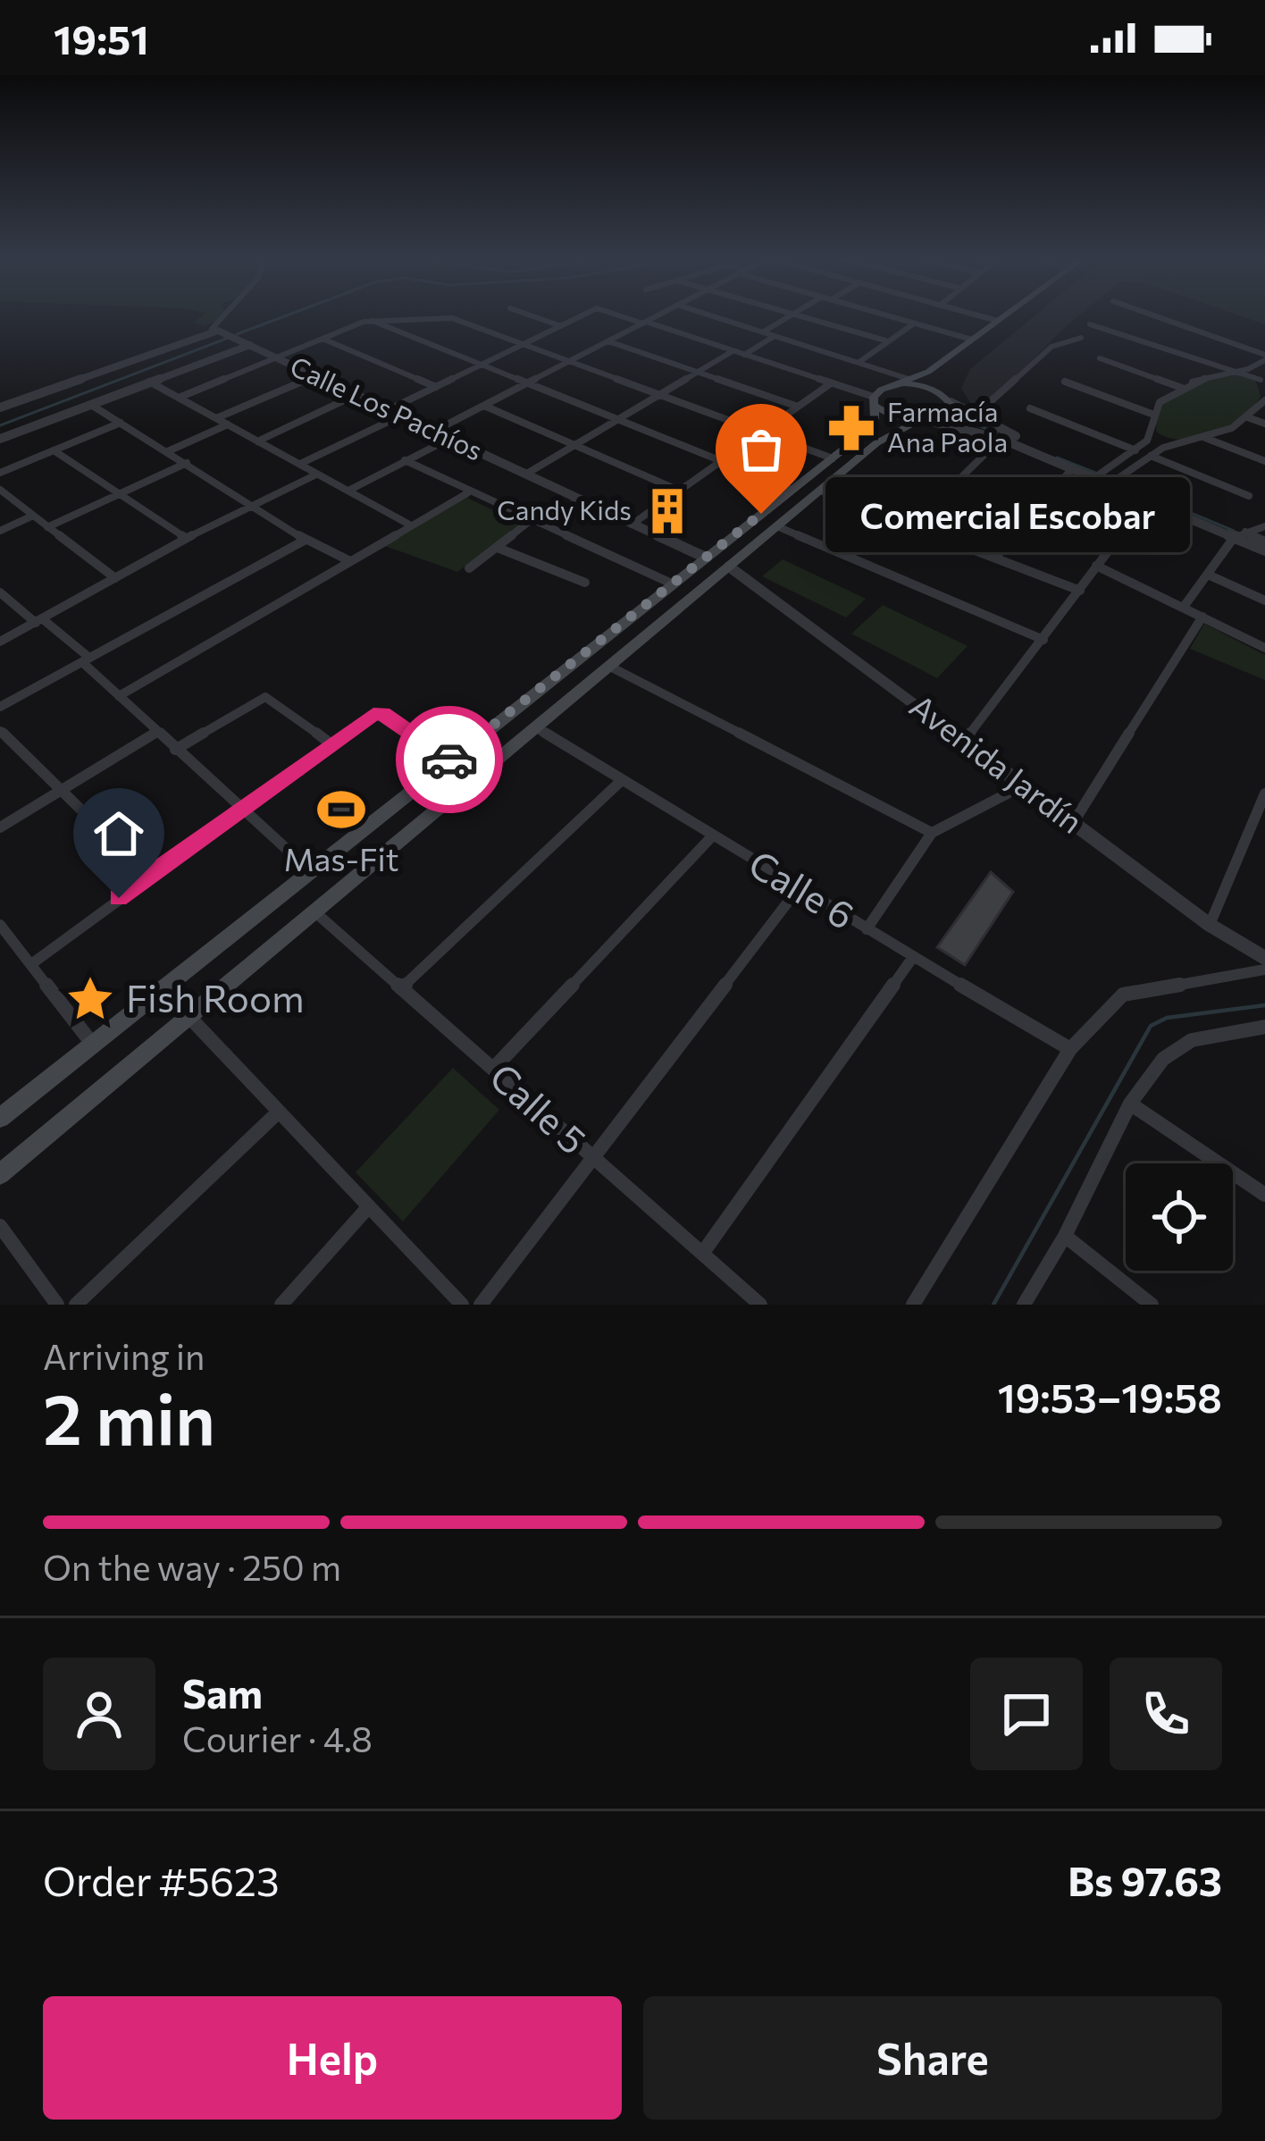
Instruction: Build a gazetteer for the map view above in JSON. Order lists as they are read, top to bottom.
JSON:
{
  "streets": {
    "street": [
      "Calle Los Pachíos",
      "Avenida Jardín",
      "Calle 6",
      "Calle 5"
    ]
  },
  "places": {
    "pharmacy": ["Farmacía Ana Paola"],
    "building": ["Candy Kids"],
    "other": ["Comercial Escobar"],
    "sports": ["Mas-Fit"],
    "place": ["Fish Room"]
  },
  "page": {
    "status": "19:51",
    "bubble": "Comercial Escobar",
    "heading": ["2 min", "Arriving in", "19:53–19:58"],
    "panel": [
      "Sam",
      "Courier · 4.8",
      "Order #5623",
      "Bs 97.63"
    ],
    "bar": "On the way · 250 m",
    "buttons": ["Help", "Share"]
  }
}
